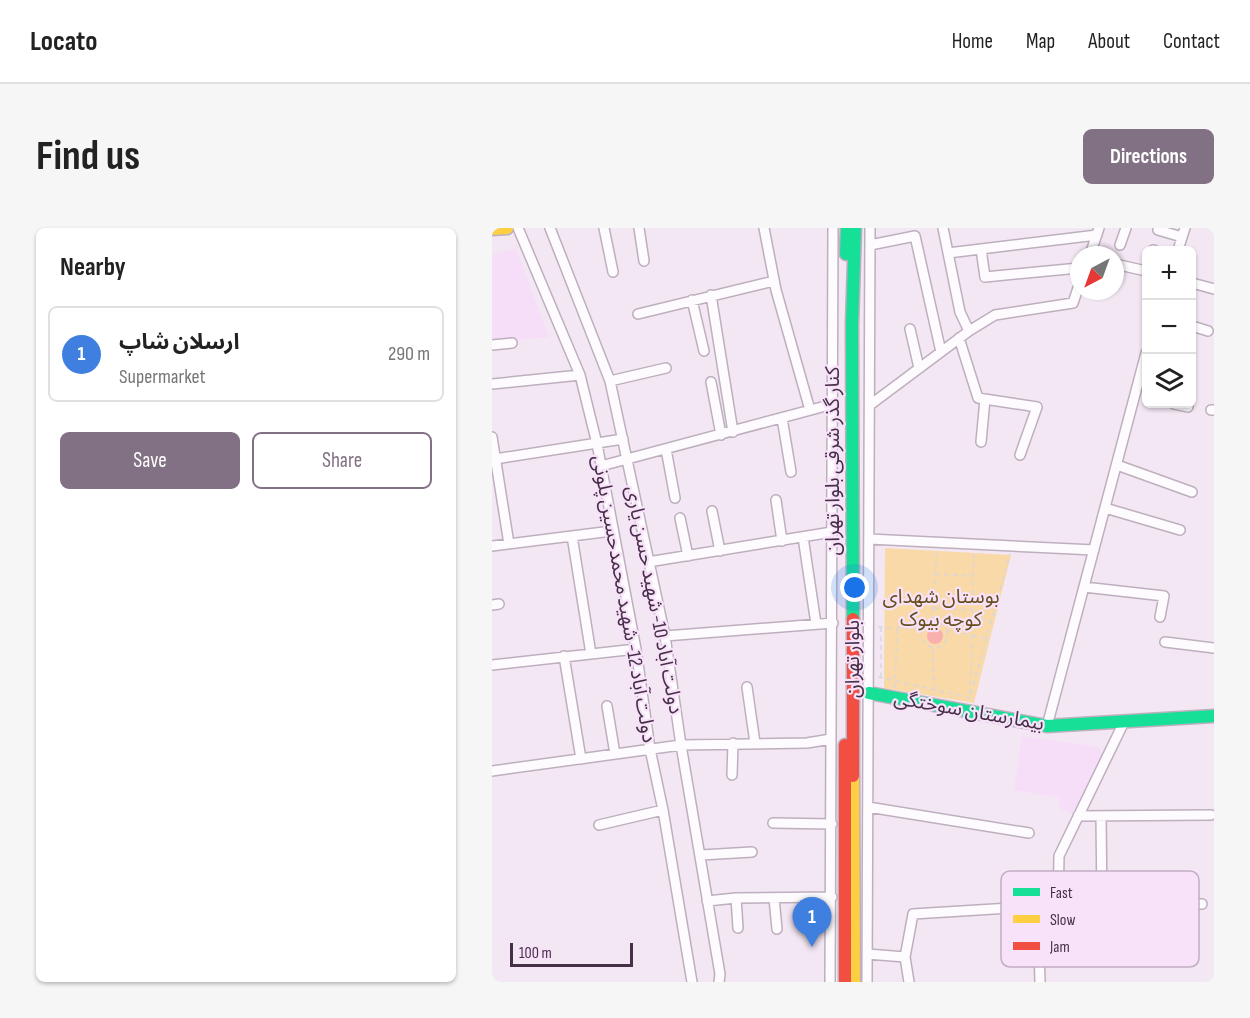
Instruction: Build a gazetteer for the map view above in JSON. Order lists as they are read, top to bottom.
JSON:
{
  "streets": {
    "main road": ["بلوار تهران", "بیمارستان سوختگی"],
    "street": ["کنار گذر شرقی بلوار تهران", "دولت آباد 12- شهید محمدحسین پلونی", "دولت آباد 10- شهید حسن یاری"]
  },
  "parks": ["بوستان شهدای کوچه بیوک"],
  "legend": ["Fast", "Slow", "Jam"],
  "scale_bar": "100 m",
  "north": "bottom left",
  "page": {
    "header": "Locato",
    "nav": [
      "Home",
      "Map",
      "About",
      "Contact"
    ],
    "buttons": [
      "Directions",
      ["Save", "Share"]
    ],
    "title": "Find us",
    "heading": "Nearby",
    "map_buttons": ["+", "−"],
    "list": [
      {
        "mark": "1",
        "name": "ارسلان شاپ",
        "note": "Supermarket",
        "value": "290 m"
      }
    ],
    "pins": "1",
    "scale": "100 m"
  }
}
